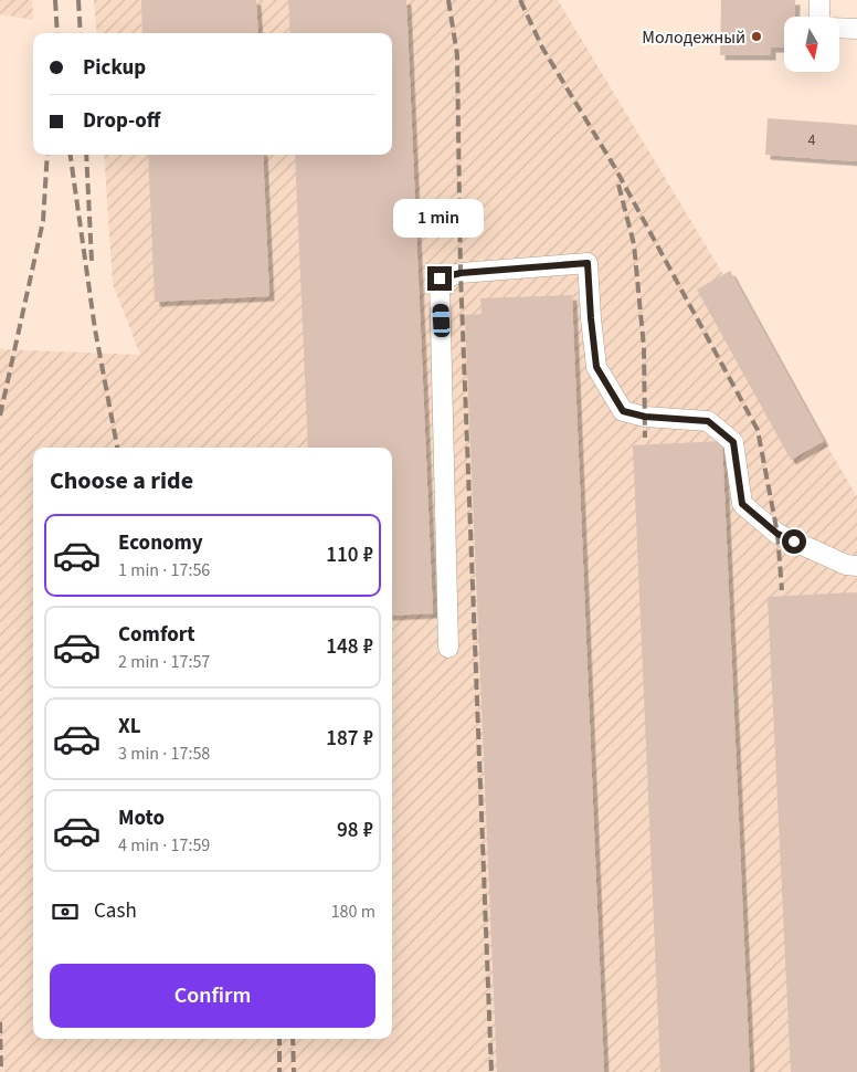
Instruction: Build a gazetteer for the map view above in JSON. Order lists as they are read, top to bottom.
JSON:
{
  "places": ["Молодежный"],
  "house_numbers": ["4"],
  "north": "bottom",
  "page": {
    "banner": ["Pickup", "Drop-off"],
    "bubble": "1 min",
    "heading": "Choose a ride",
    "list": [
      {
        "name": "Economy",
        "note": "1 min · 17:56",
        "value": "110 ₽"
      },
      {
        "name": "Comfort",
        "note": "2 min · 17:57",
        "value": "148 ₽"
      },
      {
        "name": "XL",
        "note": "3 min · 17:58",
        "value": "187 ₽"
      },
      {
        "name": "Moto",
        "note": "4 min · 17:59",
        "value": "98 ₽"
      }
    ],
    "pay": ["Cash", "180 m"],
    "buttons": "Confirm"
  }
}
